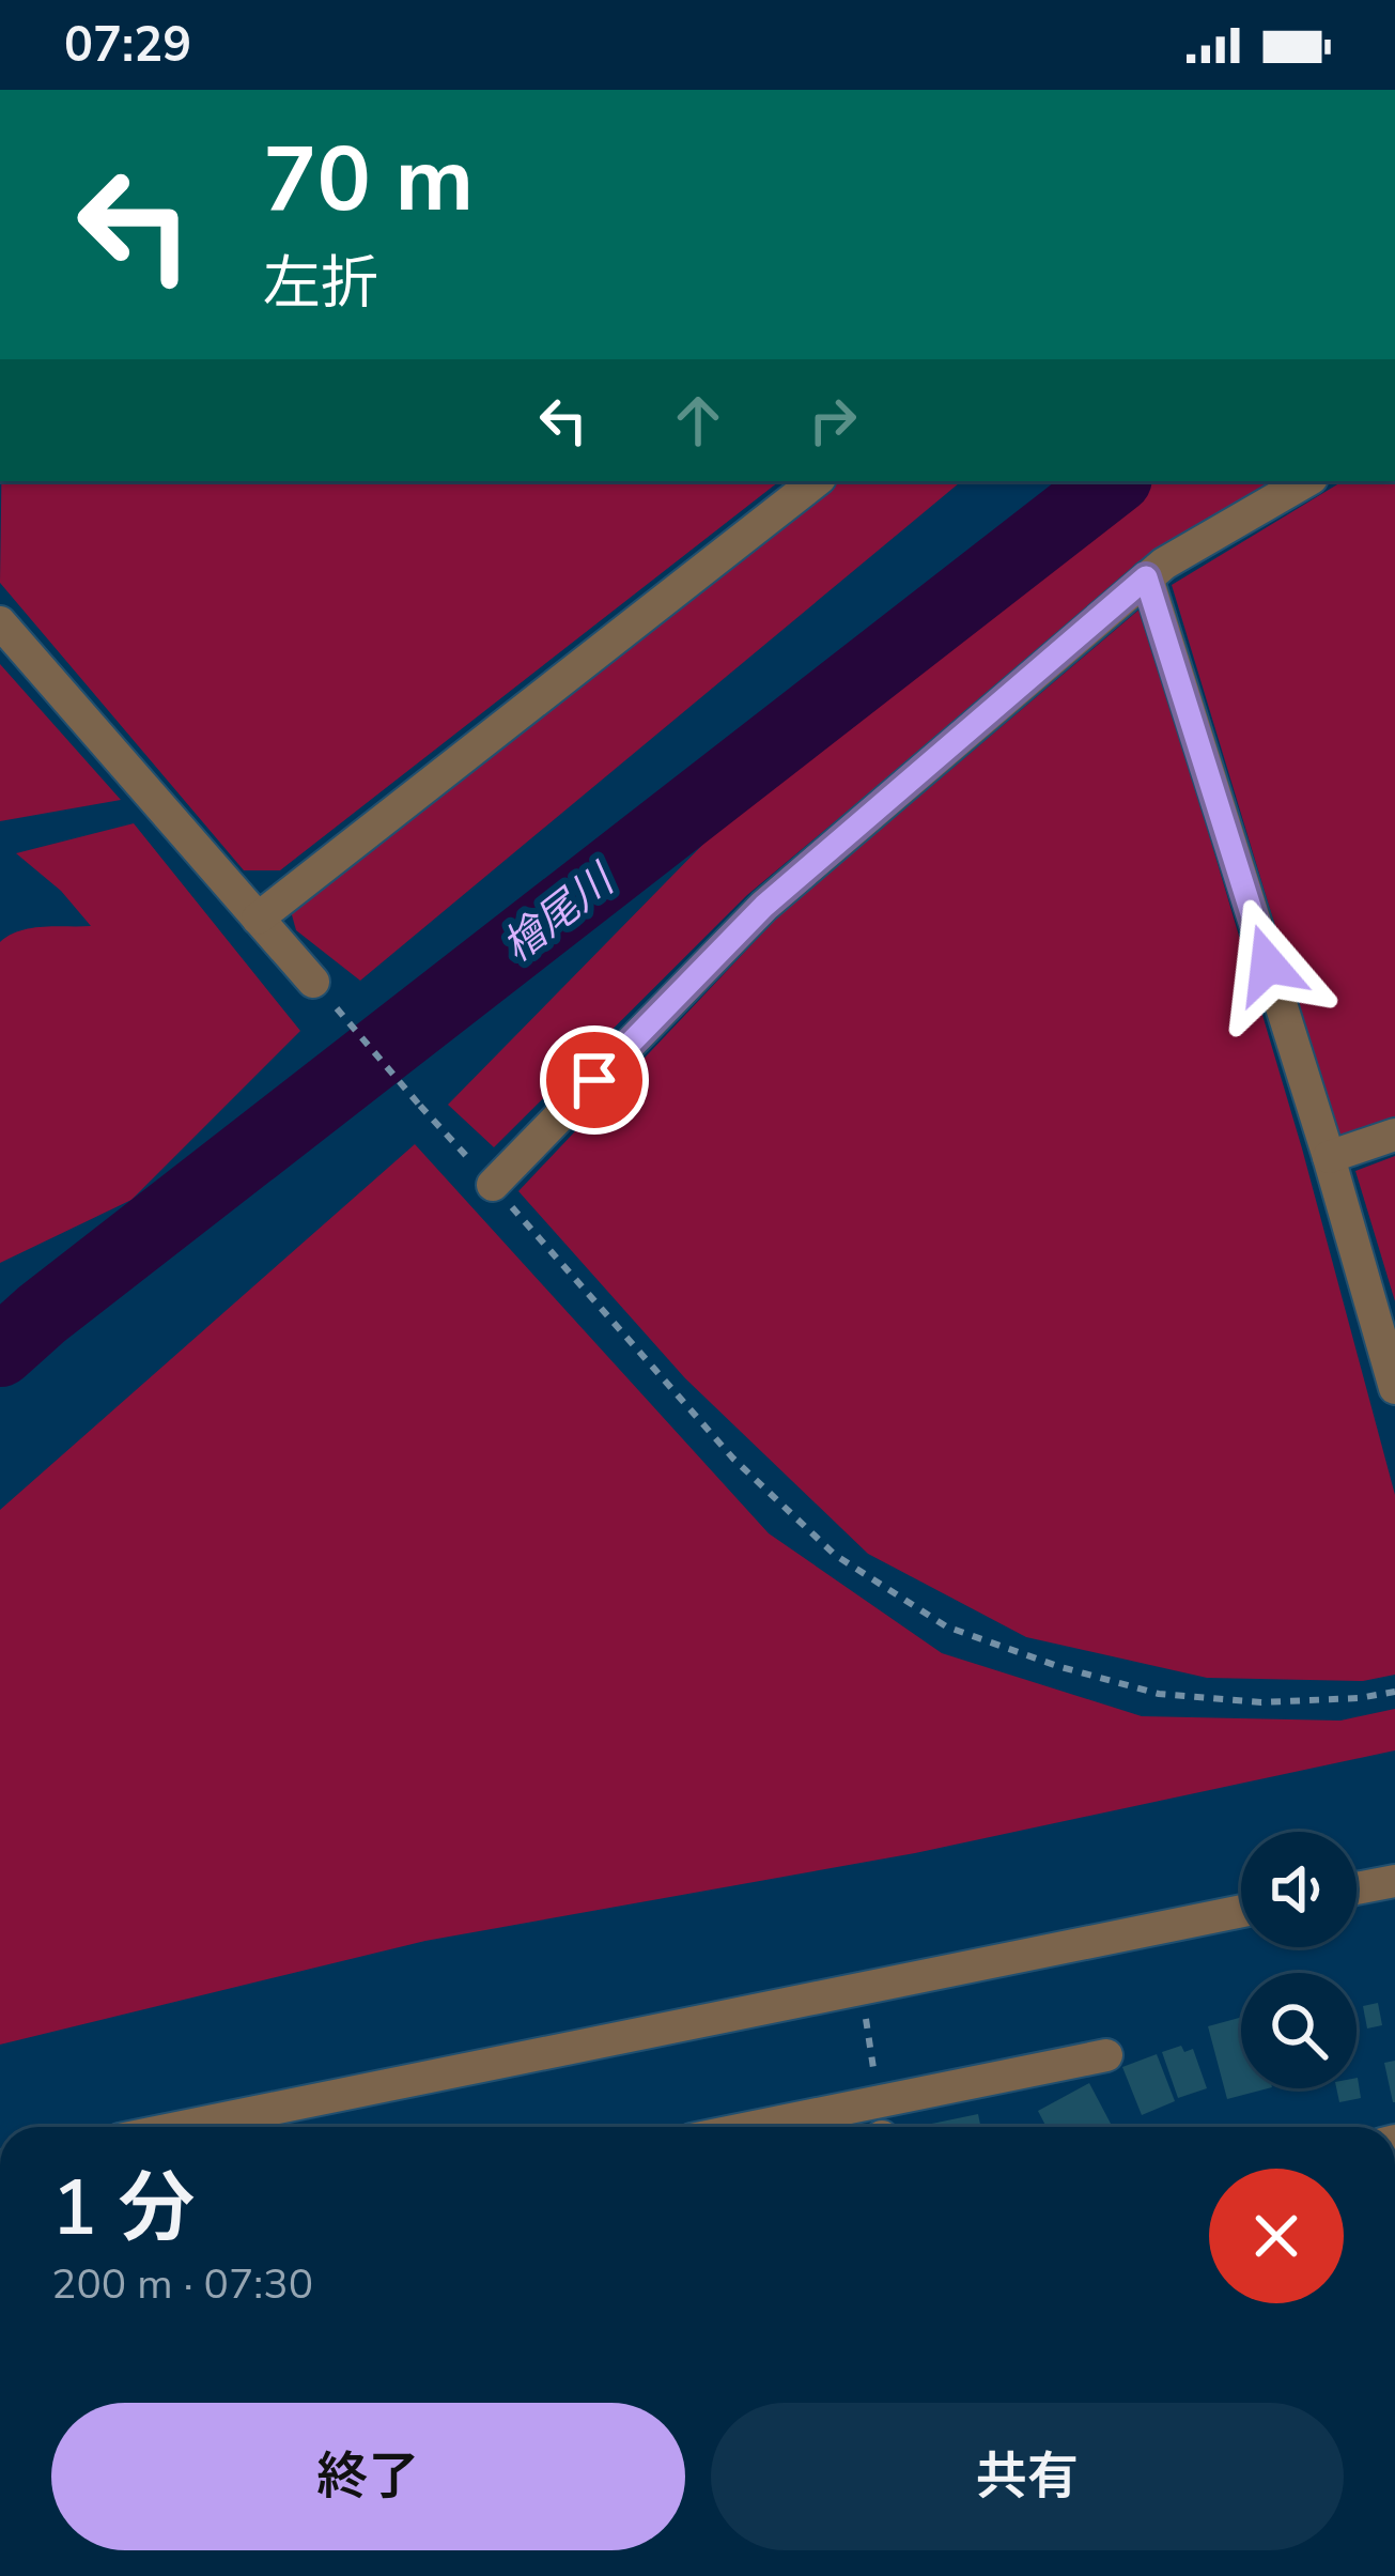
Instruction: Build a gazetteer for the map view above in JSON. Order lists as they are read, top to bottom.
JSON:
{
  "water": ["檜尾川"],
  "page": {
    "status": "07:29",
    "turn": ["70 m", "左折"],
    "heading": ["1 分", "200 m · 07:30"],
    "buttons": ["終了", "共有"]
  }
}
